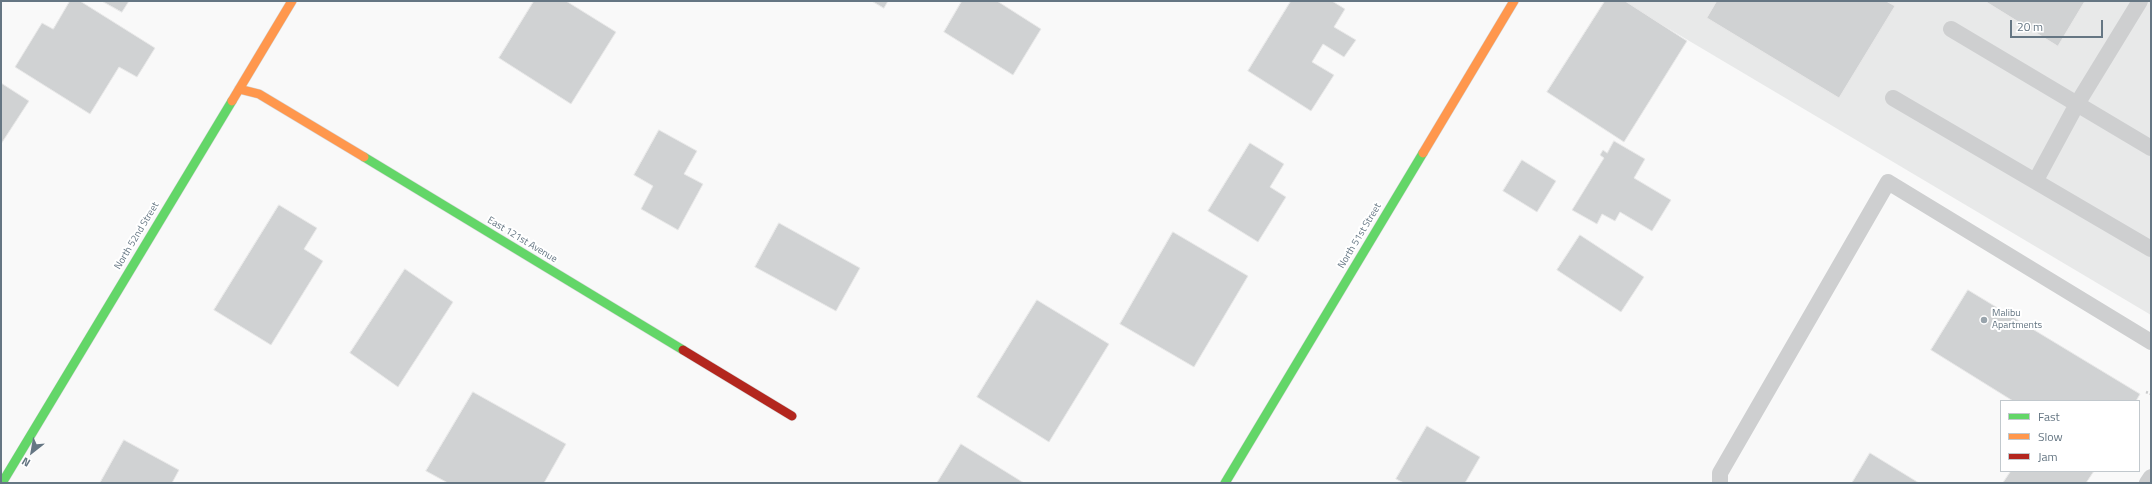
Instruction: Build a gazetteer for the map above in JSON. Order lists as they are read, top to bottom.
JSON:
{
  "streets": {
    "street": ["North 52nd Street", "North 51st Street", "East 121st Avenue"]
  },
  "crossings": [
    ["North 52nd Street", "East 121st Avenue"]
  ],
  "places": ["Malibu Apartments"],
  "legend": ["Fast", "Slow", "Jam"],
  "scale_bar": "20 m",
  "north": "bottom left"
}
